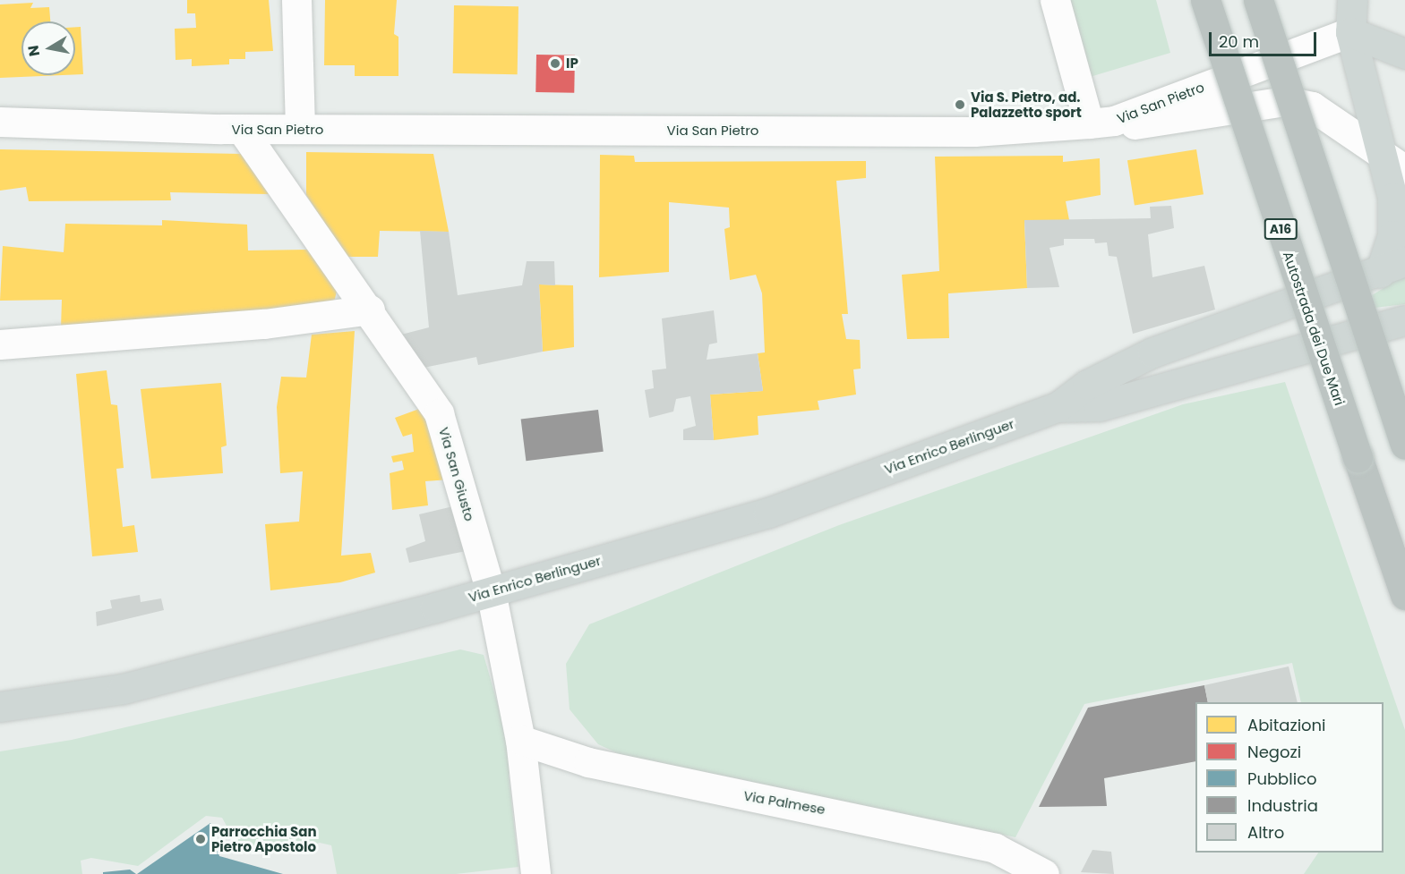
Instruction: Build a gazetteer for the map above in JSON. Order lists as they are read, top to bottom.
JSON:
{
  "streets": {
    "highway": ["A16", "Autostrada dei Due Mari"],
    "main road": ["Via Enrico Berlinguer"],
    "street": ["Via San Pietro", "Via San Giusto", "Via Palmese"]
  },
  "crossings": [
    ["Via San Pietro", "Via San Giusto"],
    ["Via Enrico Berlinguer", "Via San Giusto"],
    ["Via San Giusto", "Via Palmese"]
  ],
  "places": ["IP", "Via S. Pietro, ad. Palazzetto sport", "Parrocchia San Pietro Apostolo"],
  "legend": [
    "Abitazioni",
    "Negozi",
    "Pubblico",
    "Industria",
    "Altro"
  ],
  "scale_bar": "20 m",
  "north": "left"
}
